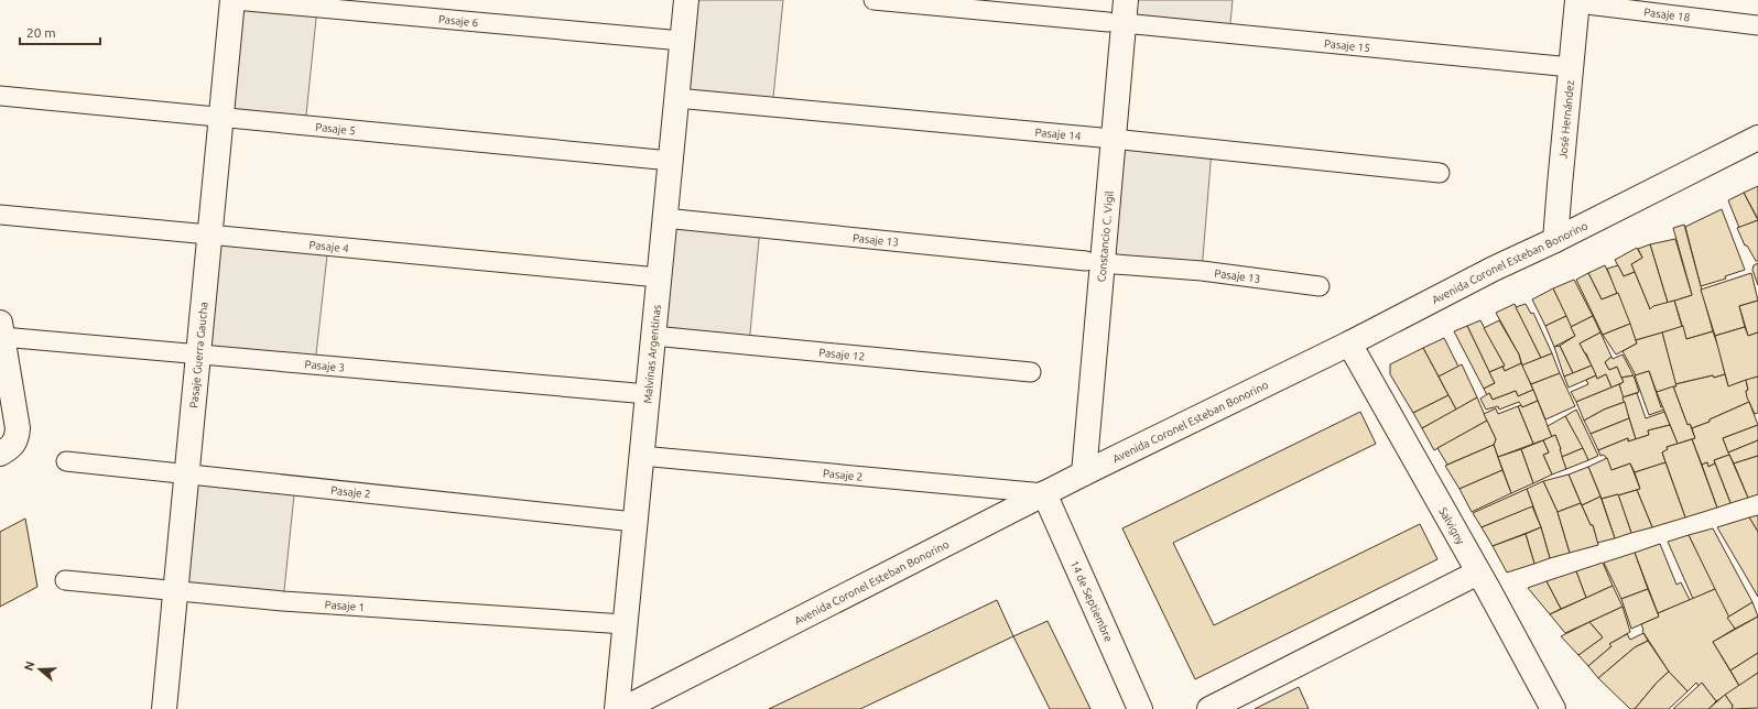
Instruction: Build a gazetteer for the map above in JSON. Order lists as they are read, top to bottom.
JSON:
{
  "streets": {
    "street": [
      "Pasaje 18",
      "Pasaje 6",
      "Pasaje 15",
      "José Hernández",
      "Pasaje 5",
      "Pasaje 14",
      "Constancio C. Vigil",
      "Pasaje 13",
      "Pasaje 4",
      "Avenida Coronel Esteban Bonorino",
      "Pasaje 12",
      "Pasaje Guerra Gaucha",
      "Malvinas Argentinas",
      "Pasaje 3",
      "Pasaje 2",
      "Salvigny",
      "14 de Septiembre",
      "Pasaje 1"
    ]
  },
  "crossings": [
    ["Pasaje 18", "José Hernández"],
    ["Pasaje 6", "Pasaje Guerra Gaucha"],
    ["Pasaje 6", "Malvinas Argentinas"],
    ["Pasaje 15", "José Hernández"],
    ["Pasaje 15", "Constancio C. Vigil"],
    ["José Hernández", "Avenida Coronel Esteban Bonorino"],
    ["Pasaje 5", "Pasaje Guerra Gaucha"],
    ["Pasaje 5", "Malvinas Argentinas"],
    ["Pasaje 14", "Constancio C. Vigil"],
    ["Pasaje 14", "Malvinas Argentinas"],
    ["Constancio C. Vigil", "Pasaje 13"],
    ["Constancio C. Vigil", "Avenida Coronel Esteban Bonorino"],
    ["Pasaje 13", "Malvinas Argentinas"],
    ["Pasaje 4", "Pasaje Guerra Gaucha"],
    ["Pasaje 4", "Malvinas Argentinas"],
    ["Avenida Coronel Esteban Bonorino", "Pasaje 2"],
    ["Avenida Coronel Esteban Bonorino", "Salvigny"],
    ["Avenida Coronel Esteban Bonorino", "14 de Septiembre"],
    ["Pasaje 12", "Malvinas Argentinas"],
    ["Pasaje Guerra Gaucha", "Pasaje 3"],
    ["Pasaje Guerra Gaucha", "Pasaje 2"],
    ["Pasaje Guerra Gaucha", "Pasaje 1"],
    ["Malvinas Argentinas", "Pasaje 3"],
    ["Malvinas Argentinas", "Pasaje 2"],
    ["Malvinas Argentinas", "Pasaje 1"],
    ["Pasaje 2", "14 de Septiembre"]
  ],
  "scale_bar": "20 m",
  "north": "left"
}
